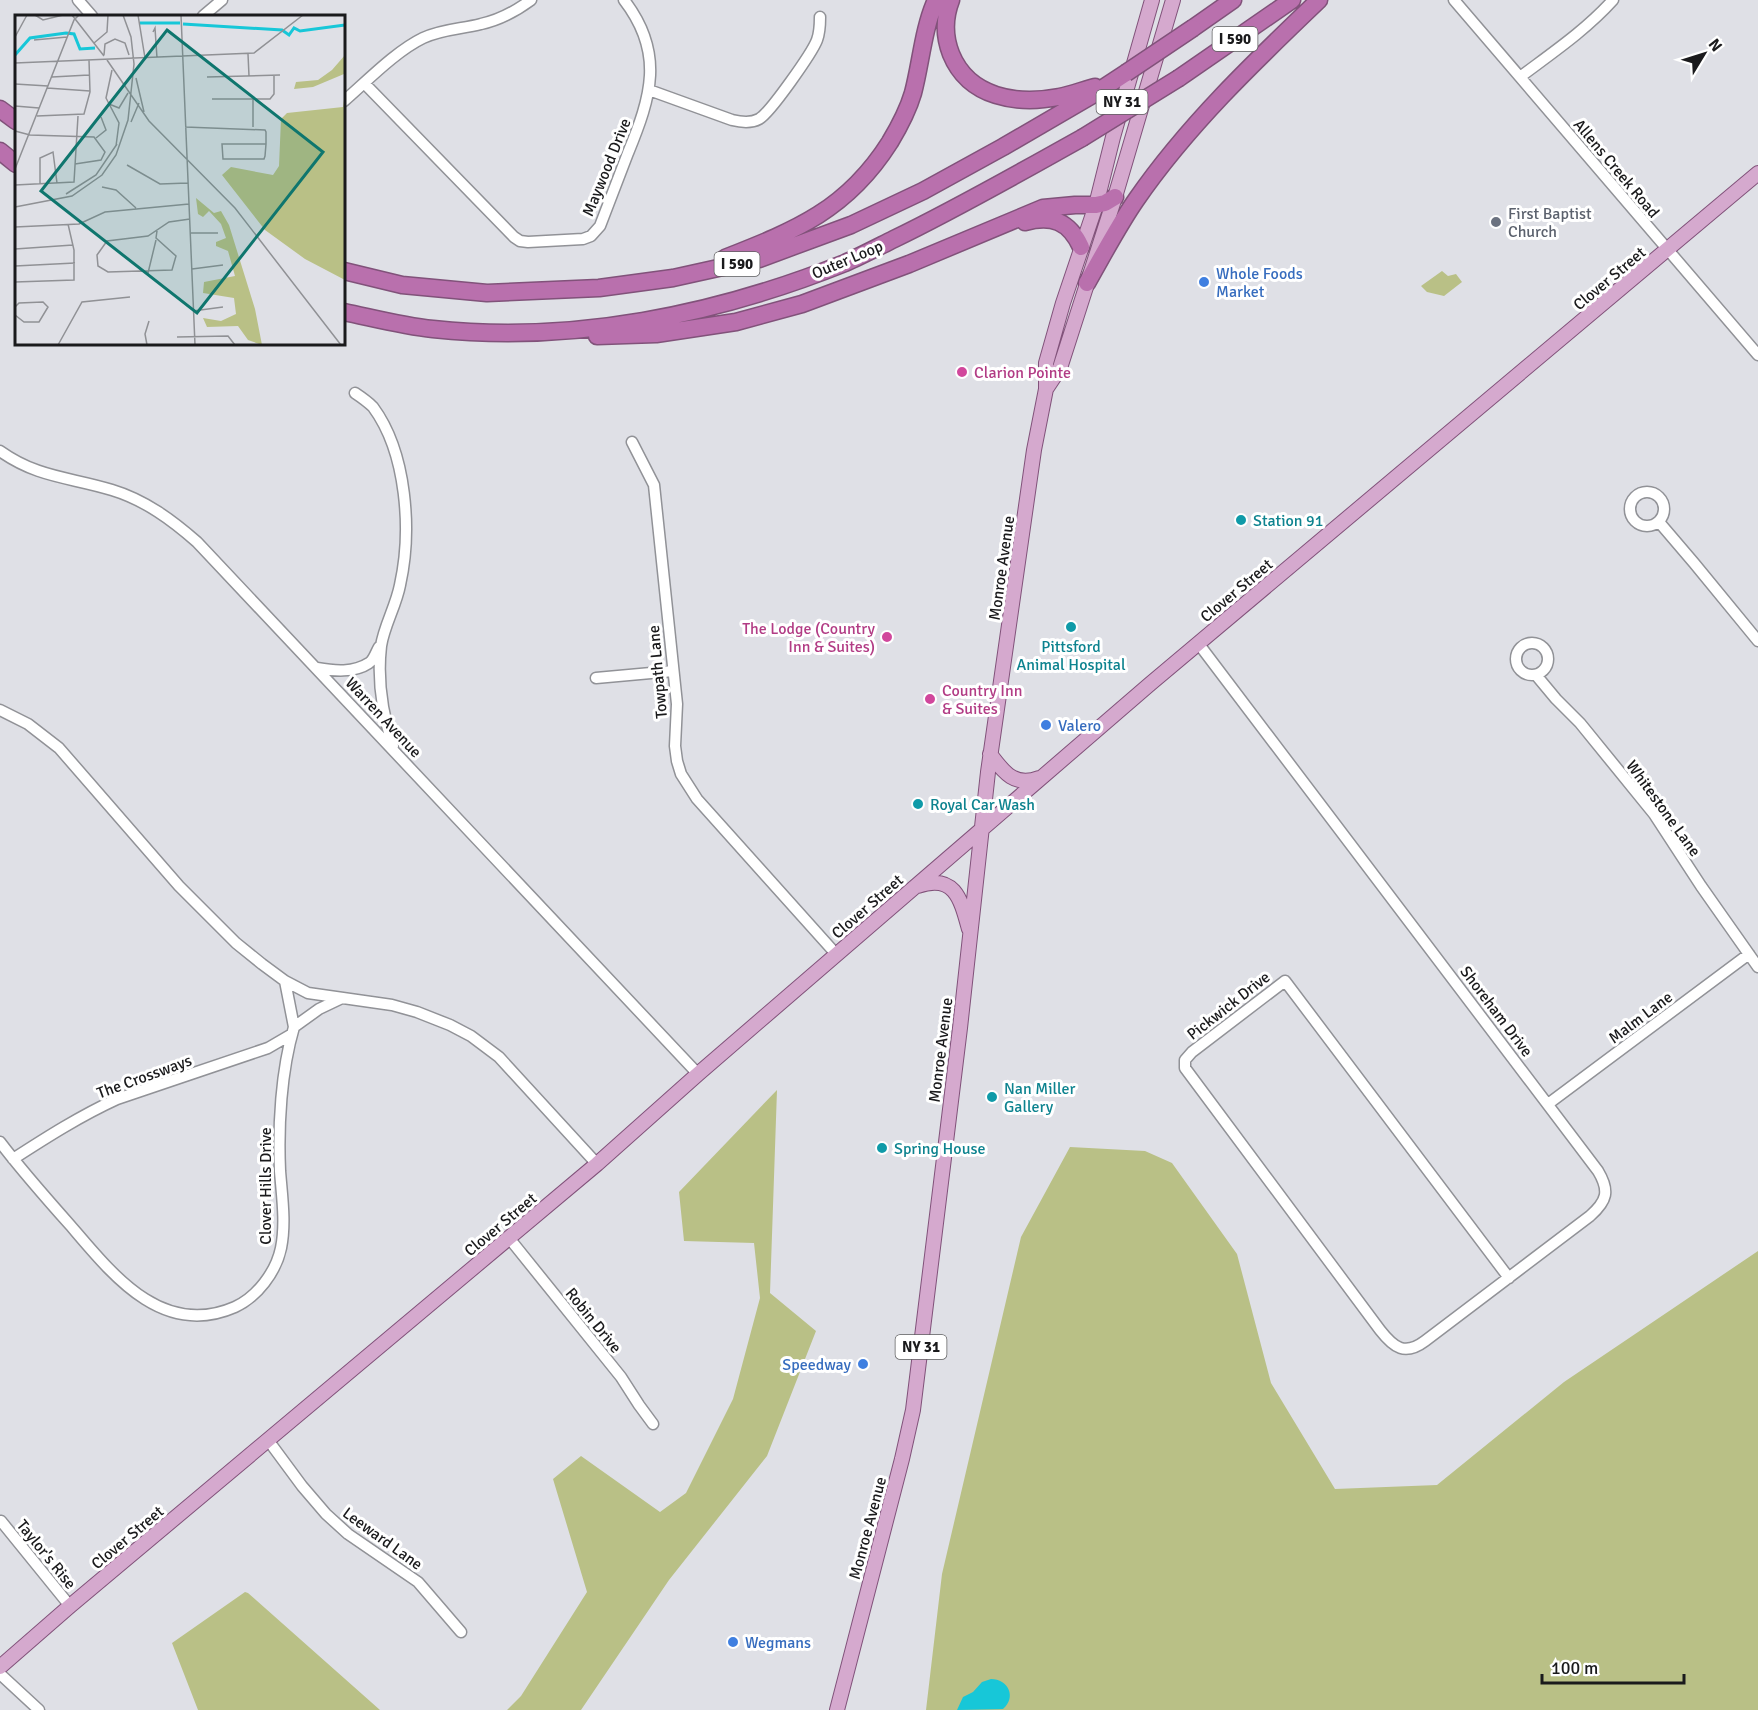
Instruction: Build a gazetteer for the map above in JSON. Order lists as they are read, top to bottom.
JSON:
{
  "streets": {
    "highway": ["I 590", "Outer Loop"],
    "main road": ["NY 31", "Clover Street", "Monroe Avenue"],
    "street": [
      "Maywood Drive",
      "Allens Creek Road",
      "Towpath Lane",
      "Warren Avenue",
      "Whitestone Lane",
      "Pickwick Drive",
      "Shoreham Drive",
      "Malm Lane",
      "The Crossways",
      "Clover Hills Drive",
      "Robin Drive",
      "Leeward Lane",
      "Taylor's Rise"
    ]
  },
  "crossings": [
    ["I 590", "Outer Loop"],
    ["Allens Creek Road", "Clover Street"],
    ["Clover Street", "Monroe Avenue"],
    ["Clover Street", "Towpath Lane"],
    ["Clover Street", "Warren Avenue"],
    ["Clover Street", "Shoreham Drive"],
    ["Clover Street", "Robin Drive"],
    ["Clover Street", "Leeward Lane"],
    ["Clover Street", "Taylor's Rise"],
    ["Whitestone Lane", "Malm Lane"],
    ["Pickwick Drive", "Shoreham Drive"],
    ["Shoreham Drive", "Malm Lane"],
    ["The Crossways", "Clover Hills Drive"]
  ],
  "places": [
    "First Baptist Church",
    "Whole Foods Market",
    "Clarion Pointe",
    "Station 91",
    "Pittsford Animal Hospital",
    "The Lodge (Country Inn & Suites)",
    "Country Inn & Suites",
    "Valero",
    "Royal Car Wash",
    "Nan Miller Gallery",
    "Spring House",
    "Speedway",
    "Wegmans"
  ],
  "scale_bar": "100 m",
  "north": "top right"
}
